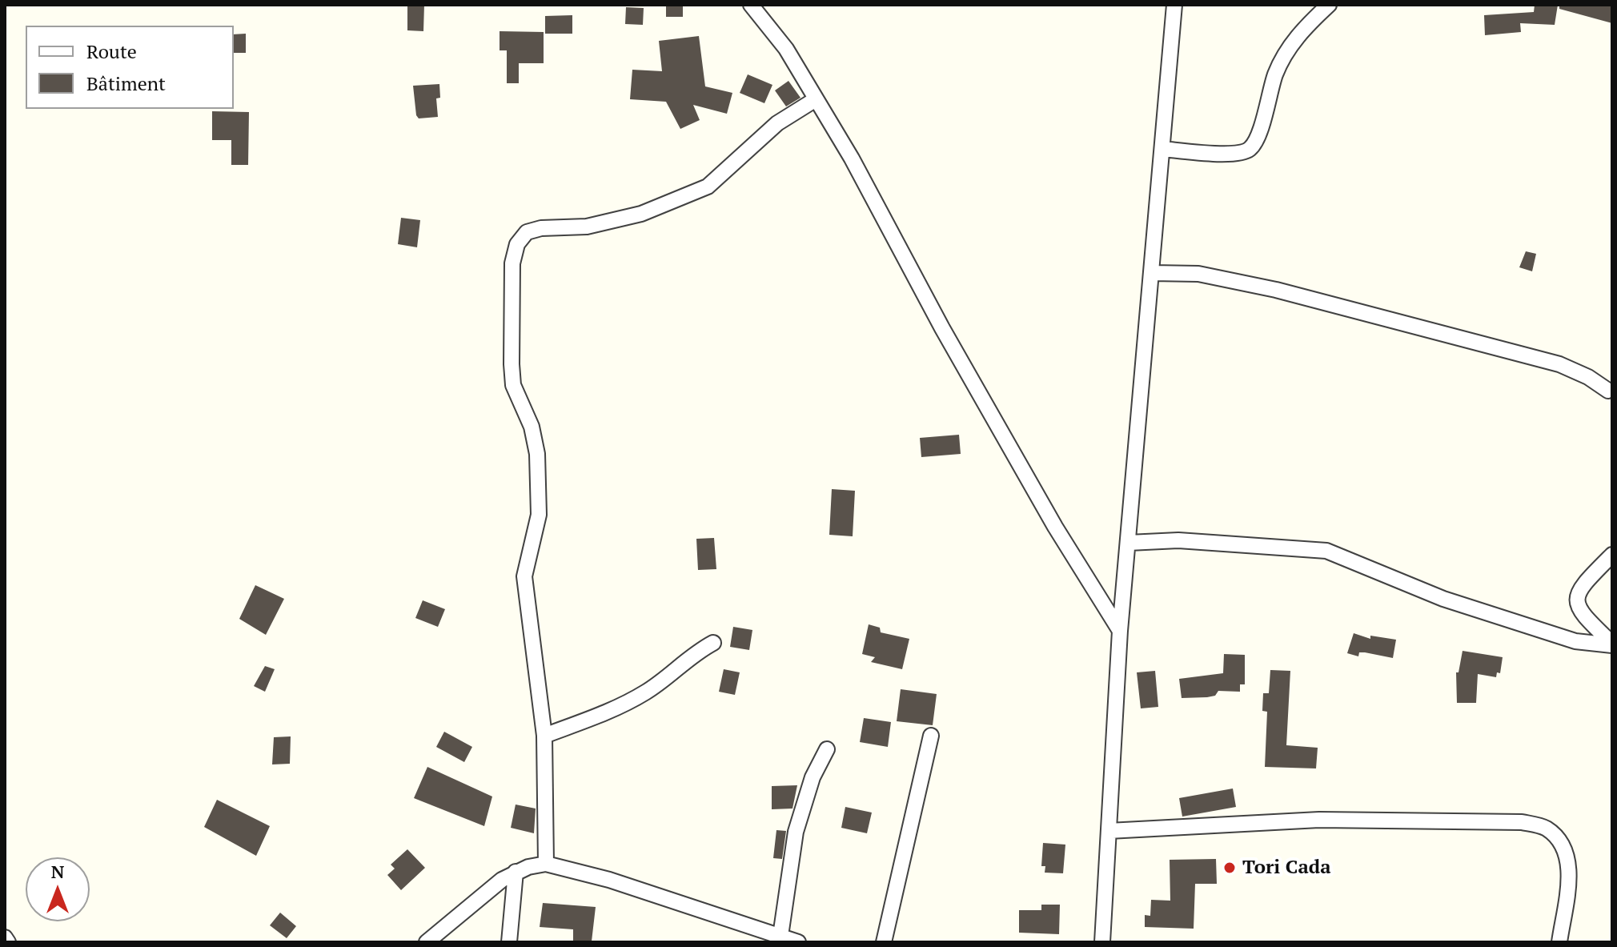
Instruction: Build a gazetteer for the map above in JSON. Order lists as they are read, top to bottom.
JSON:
{
  "places": ["Tori Cada"],
  "legend": ["Route", "Bâtiment"],
  "north": "top"
}
